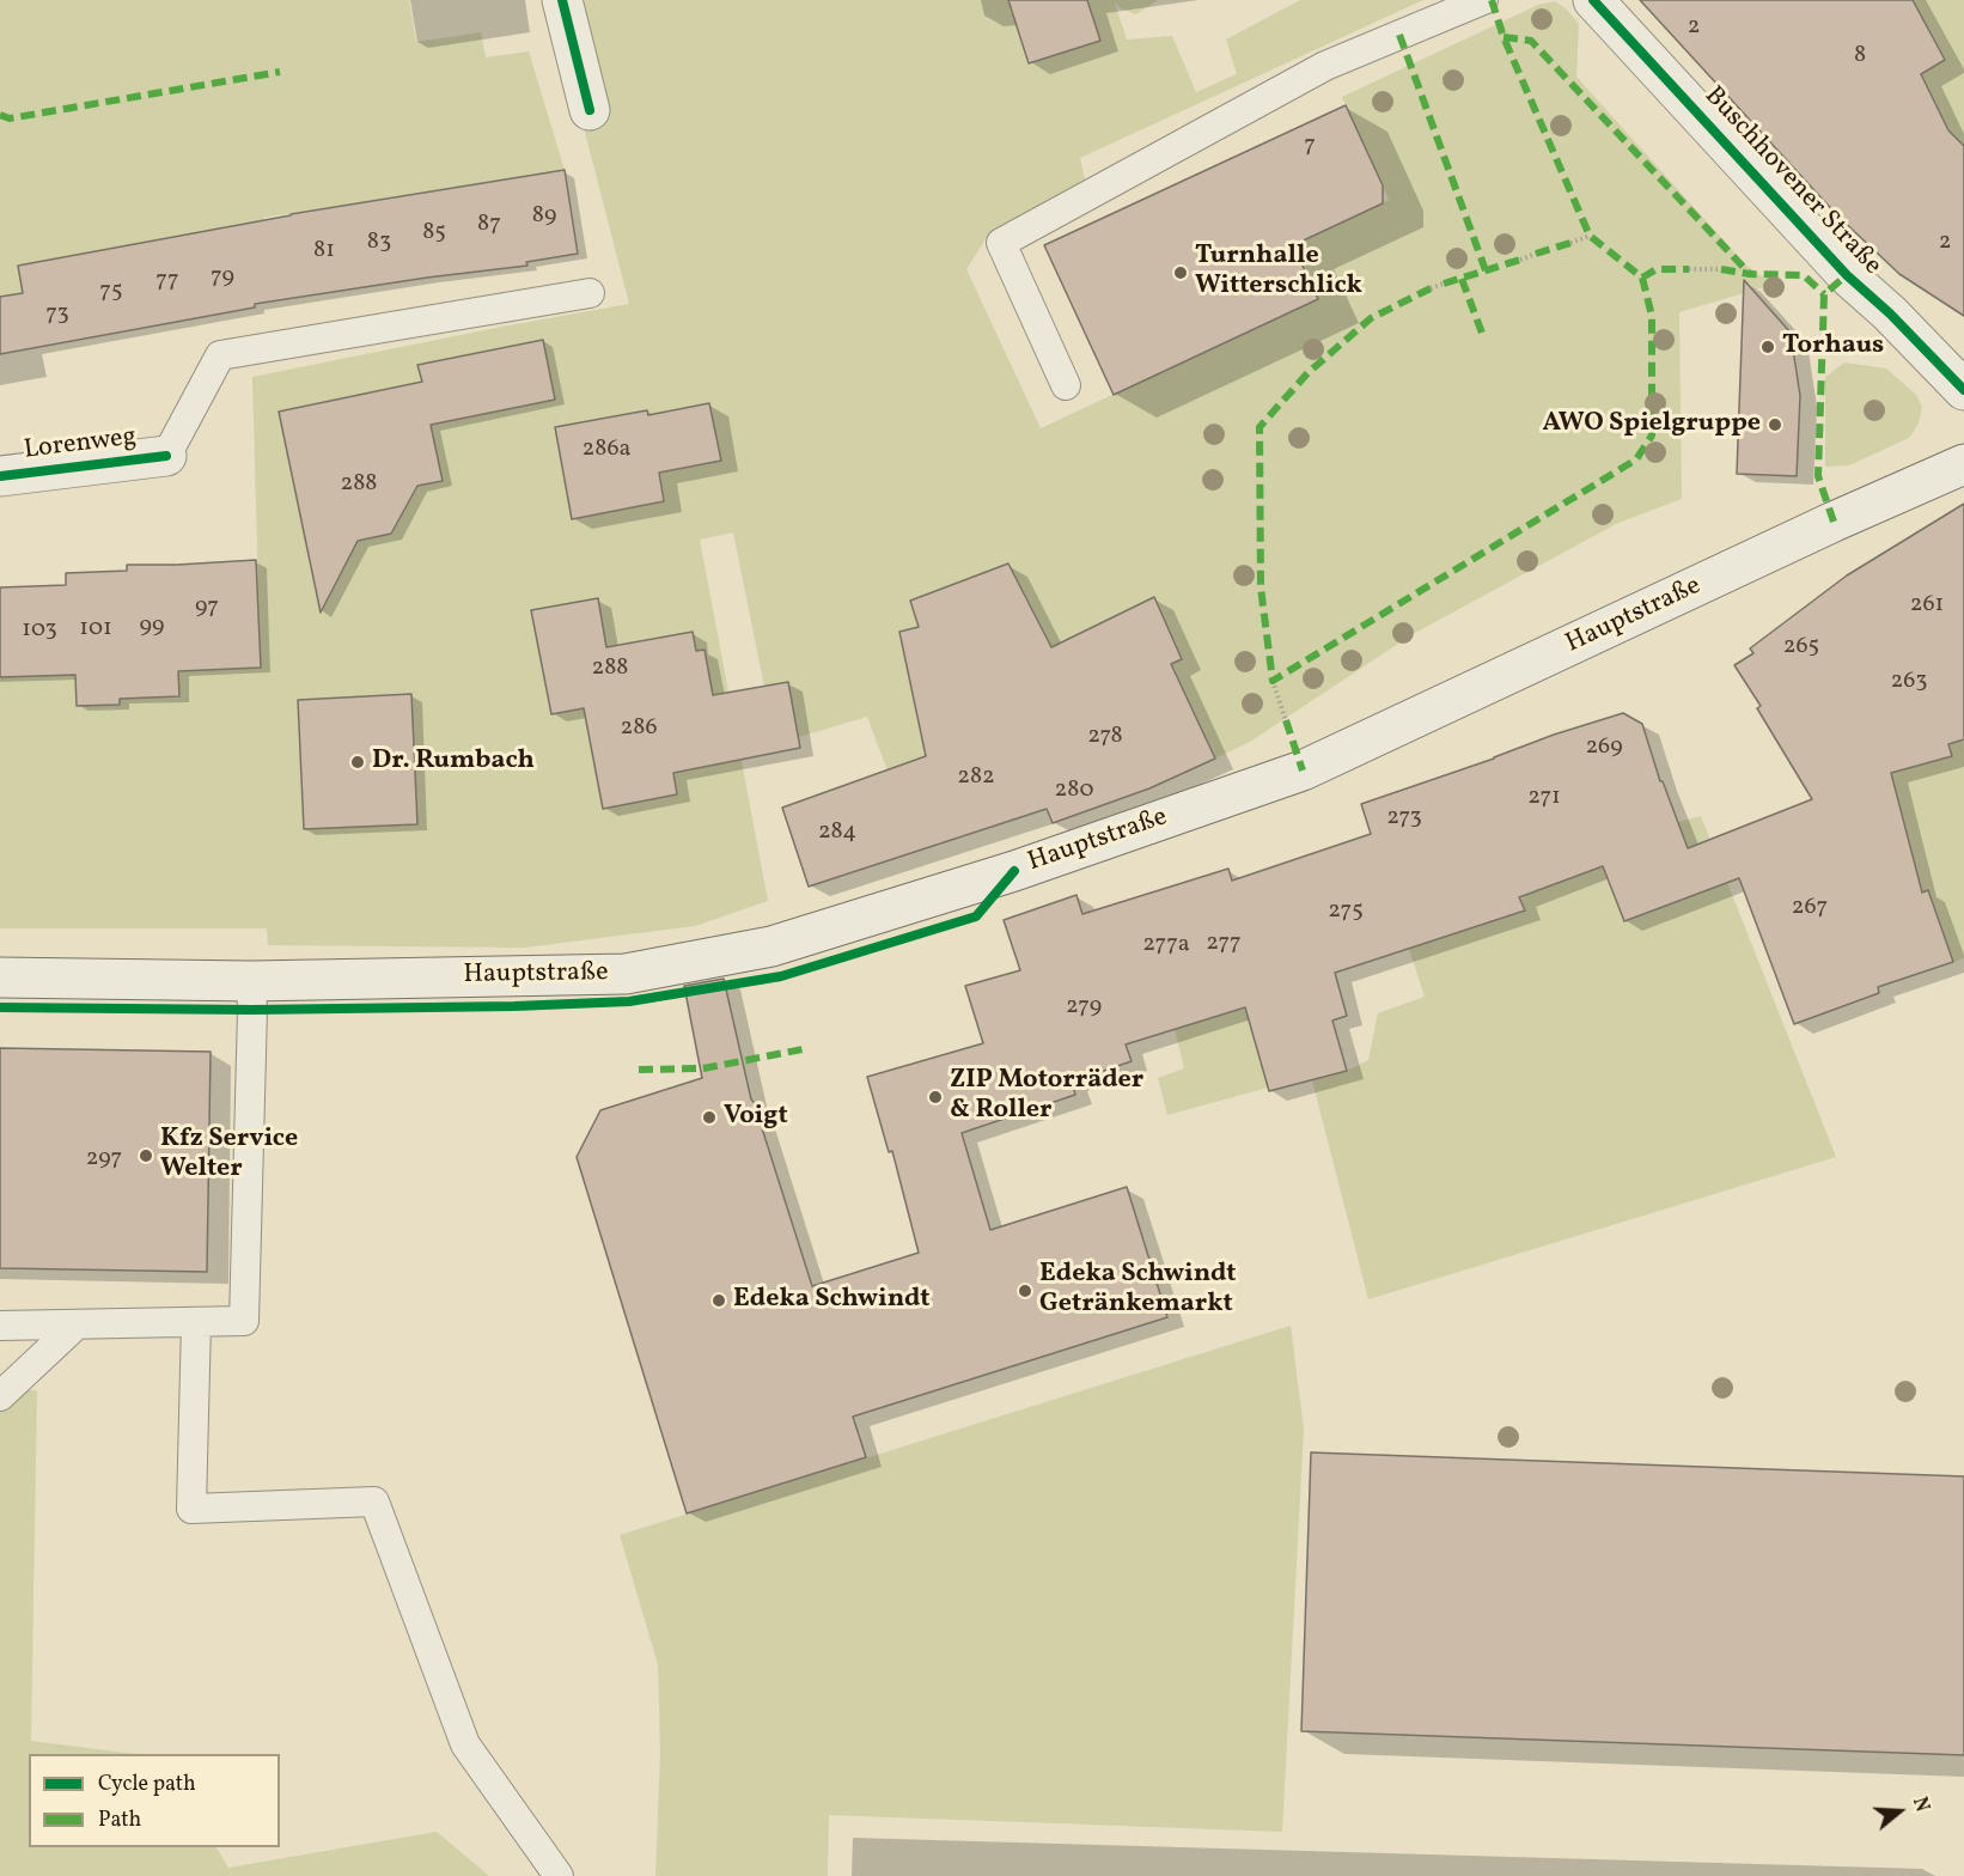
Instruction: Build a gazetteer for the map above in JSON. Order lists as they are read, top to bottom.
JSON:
{
  "streets": {
    "main road": ["Buschhovener Straße", "Lorenweg", "Hauptstraße"]
  },
  "places": [
    "Turnhalle Witterschlick",
    "Torhaus",
    "AWO Spielgruppe",
    "Dr. Rumbach",
    "ZIP Motorräder & Roller",
    "Voigt",
    "Kfz Service Welter",
    "Edeka Schwindt Getränkemarkt",
    "Edeka Schwindt"
  ],
  "house_numbers": [
    "2",
    "8",
    "7",
    "89",
    "87",
    "85",
    "83",
    "2",
    "81",
    "79",
    "77",
    "75",
    "73",
    "286a",
    "288",
    "261",
    "97",
    "99",
    "101",
    "103",
    "265",
    "288",
    "263",
    "286",
    "278",
    "269",
    "282",
    "280",
    "271",
    "273",
    "284",
    "267",
    "275",
    "277",
    "277a",
    "279",
    "297"
  ],
  "legend": ["Cycle path", "Path"],
  "north": "right"
}
